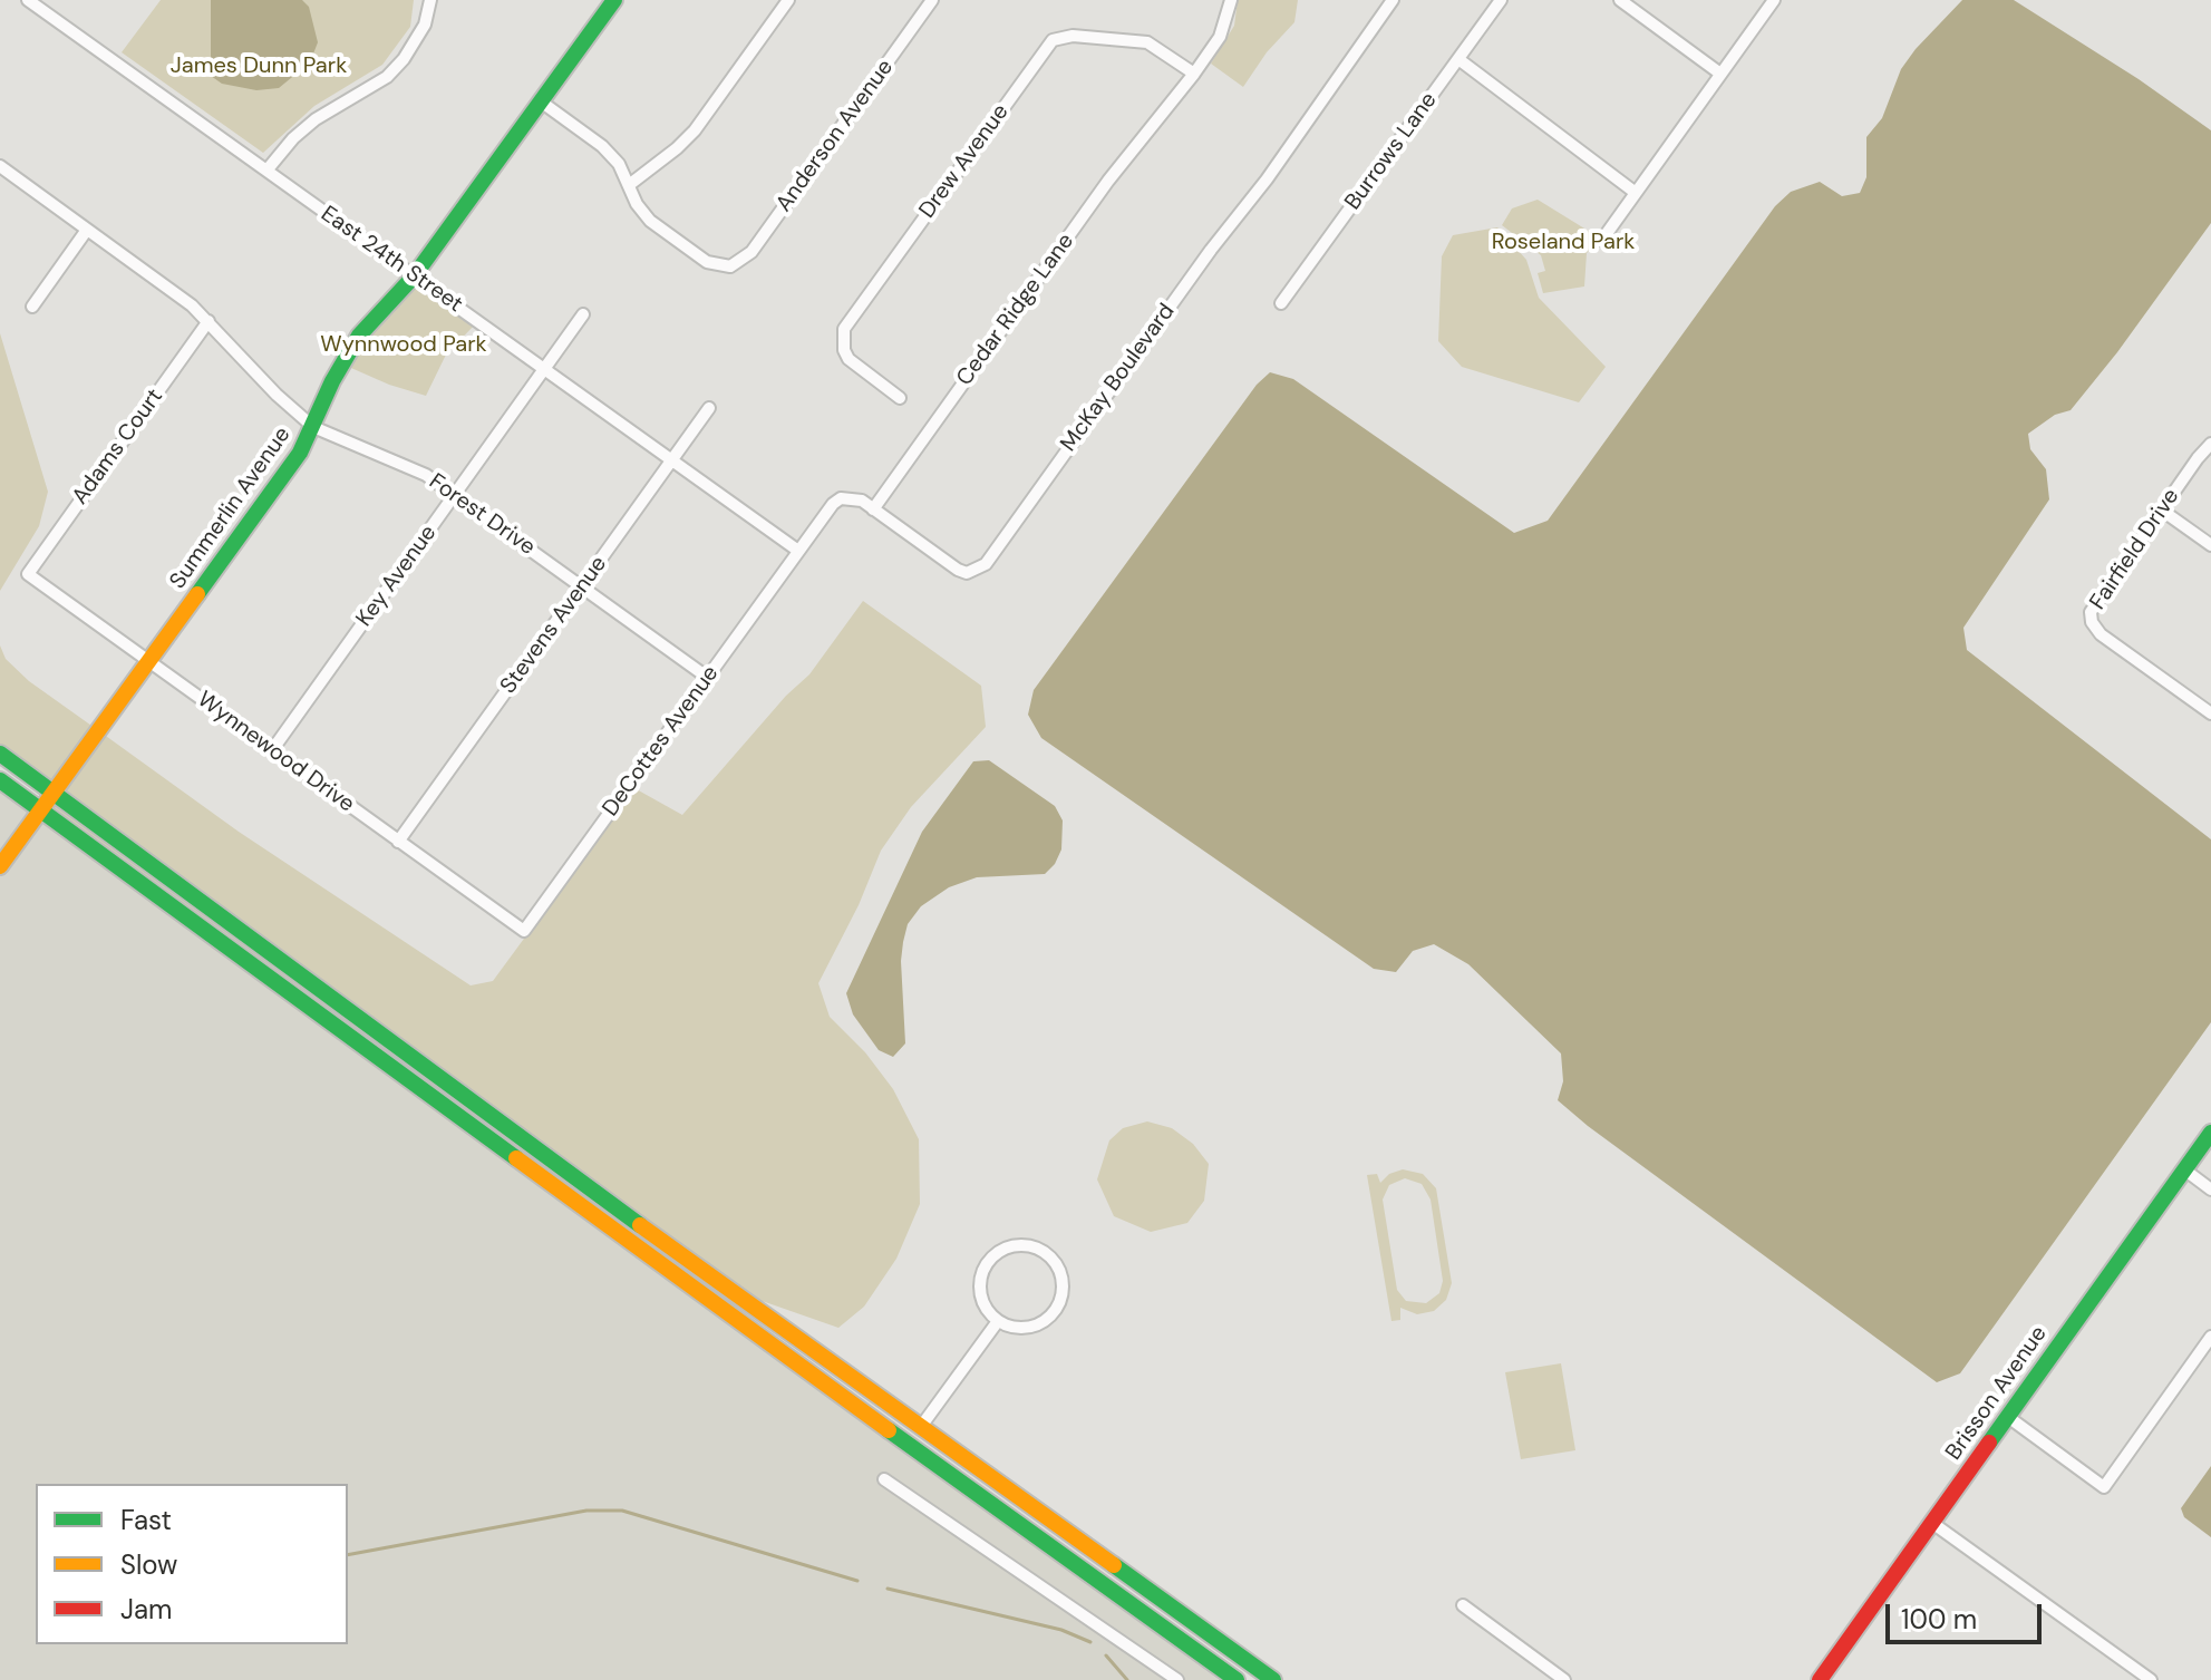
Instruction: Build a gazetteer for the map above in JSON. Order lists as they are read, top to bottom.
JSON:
{
  "streets": {
    "main road": ["Summerlin Avenue", "Brisson Avenue"],
    "street": [
      "Anderson Avenue",
      "Burrows Lane",
      "Drew Avenue",
      "East 24th Street",
      "Cedar Ridge Lane",
      "McKay Boulevard",
      "Adams Court",
      "Forest Drive",
      "Fairfield Drive",
      "Key Avenue",
      "Stevens Avenue",
      "DeCottes Avenue",
      "Wynnewood Drive"
    ]
  },
  "crossings": [
    ["Drew Avenue", "Cedar Ridge Lane"],
    ["East 24th Street", "McKay Boulevard"],
    ["East 24th Street", "Summerlin Avenue"],
    ["East 24th Street", "Key Avenue"],
    ["East 24th Street", "Stevens Avenue"],
    ["East 24th Street", "DeCottes Avenue"],
    ["Cedar Ridge Lane", "McKay Boulevard"],
    ["McKay Boulevard", "DeCottes Avenue"],
    ["Adams Court", "Forest Drive"],
    ["Adams Court", "Wynnewood Drive"],
    ["Summerlin Avenue", "Forest Drive"],
    ["Summerlin Avenue", "Wynnewood Drive"],
    ["Forest Drive", "Key Avenue"],
    ["Forest Drive", "Stevens Avenue"],
    ["Forest Drive", "DeCottes Avenue"],
    ["Key Avenue", "Wynnewood Drive"],
    ["Stevens Avenue", "Wynnewood Drive"],
    ["DeCottes Avenue", "Wynnewood Drive"]
  ],
  "parks": ["James Dunn Park", "Roseland Park", "Wynnwood Park"],
  "legend": ["Fast", "Slow", "Jam"],
  "scale_bar": "100 m"
}
